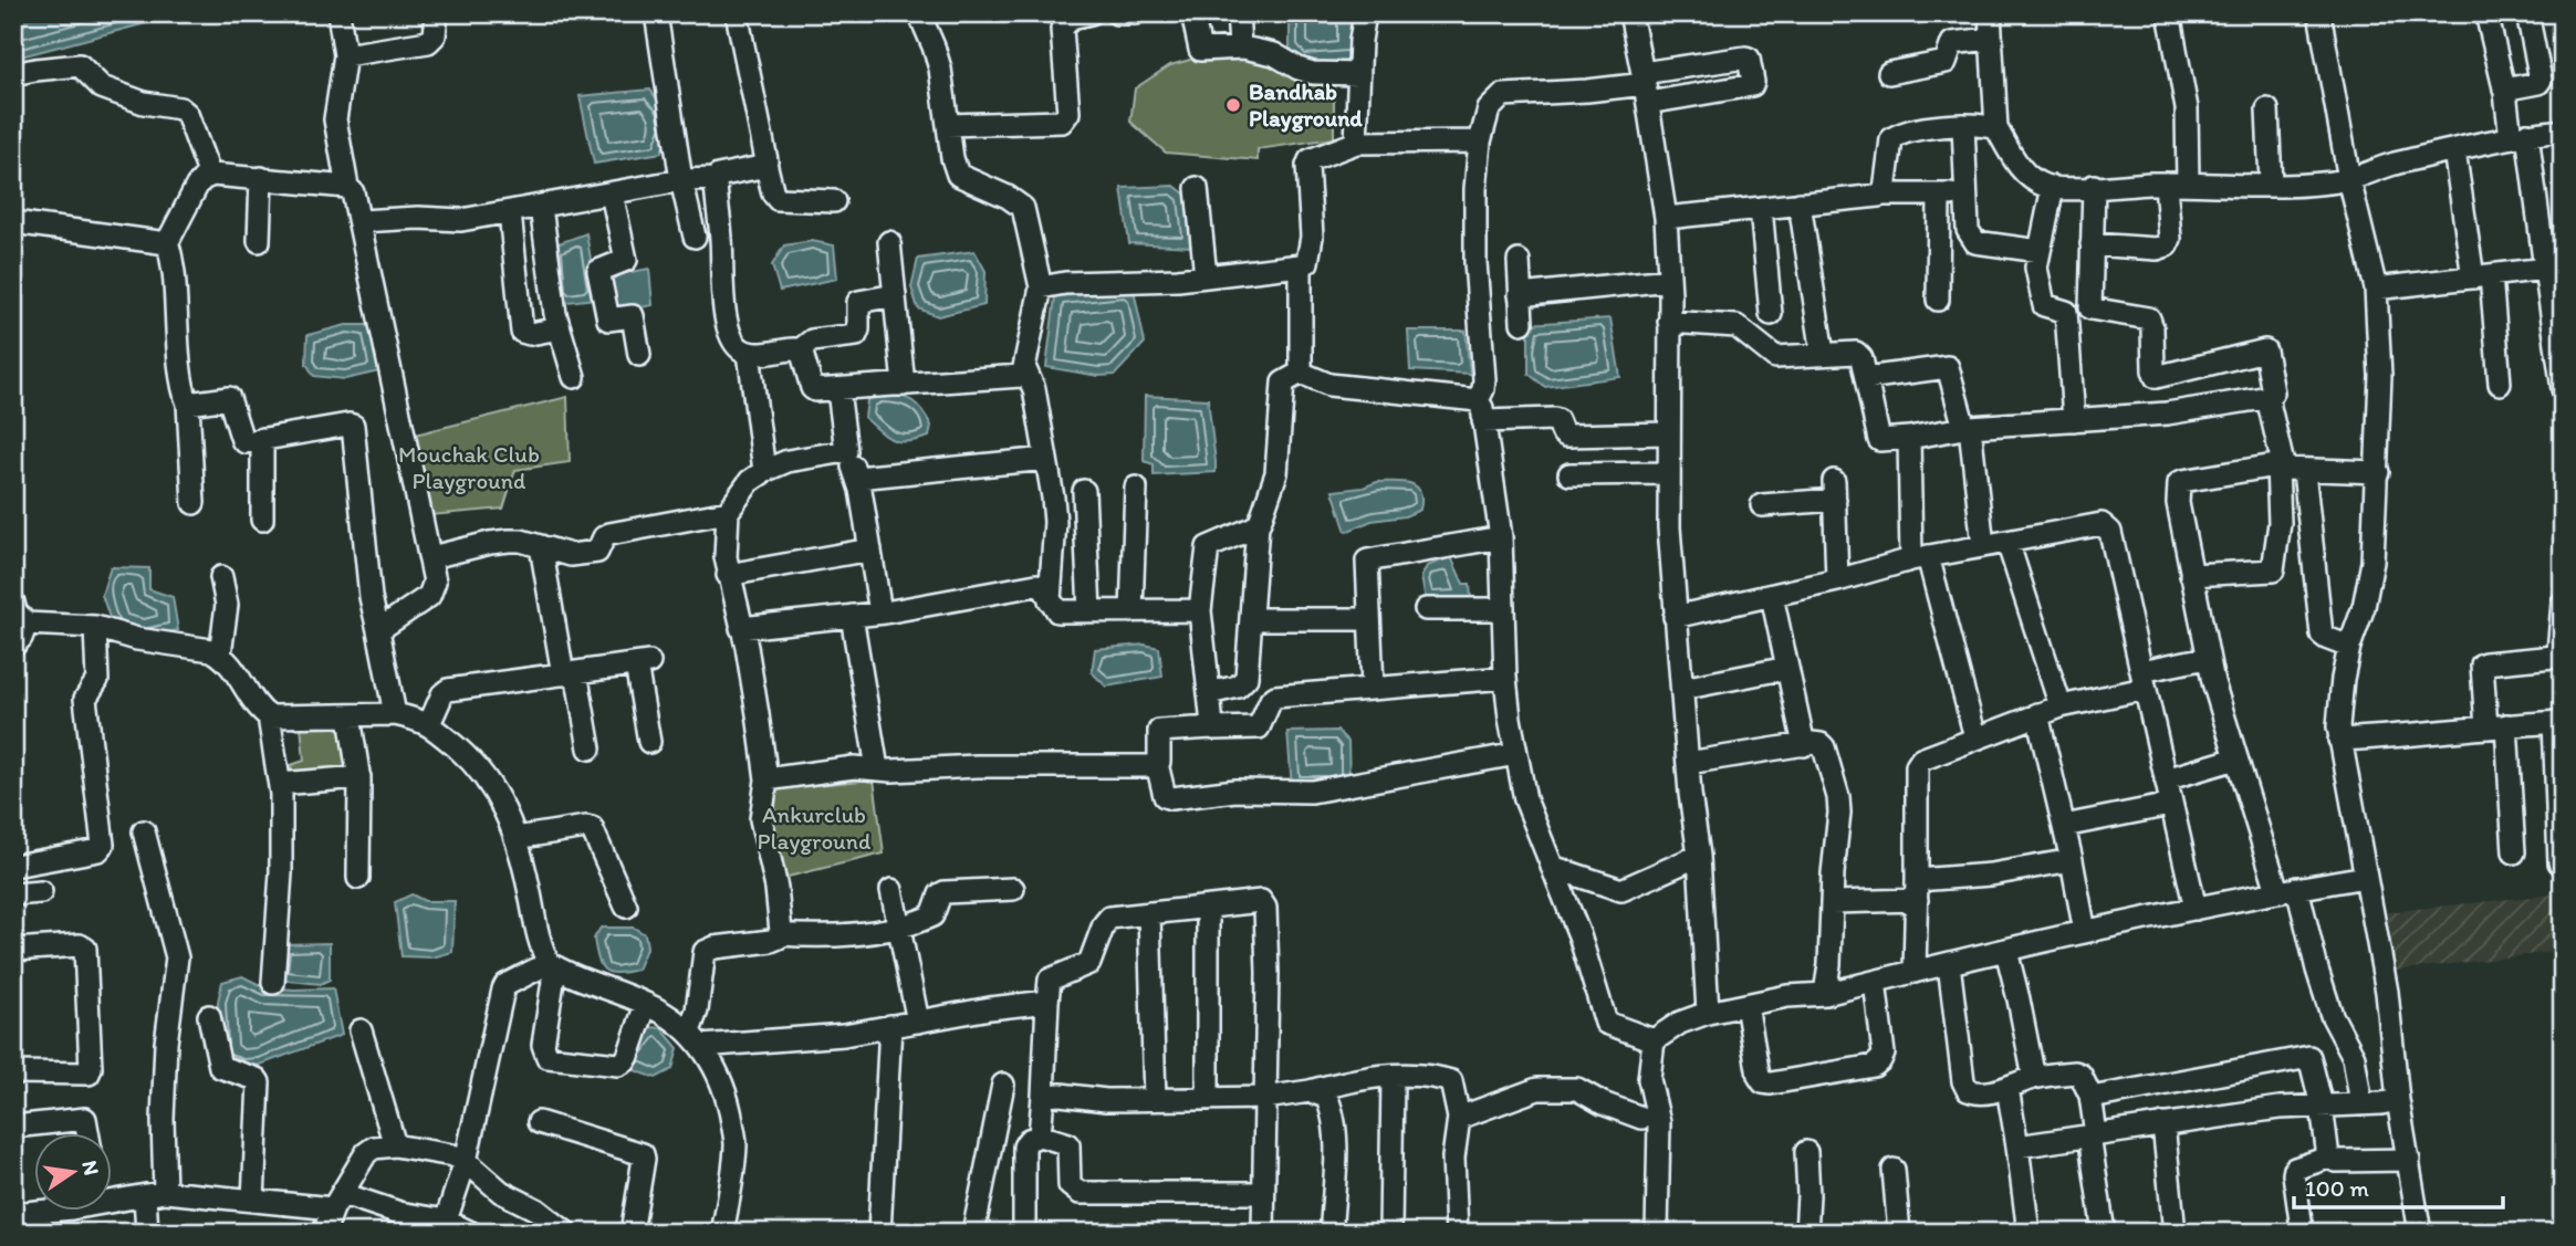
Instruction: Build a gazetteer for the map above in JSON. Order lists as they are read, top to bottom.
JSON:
{
  "parks": ["Mouchak Club Playground", "Ankurclub Playground"],
  "places": ["Bandhab Playground"],
  "scale_bar": "100 m",
  "north": "right"
}
